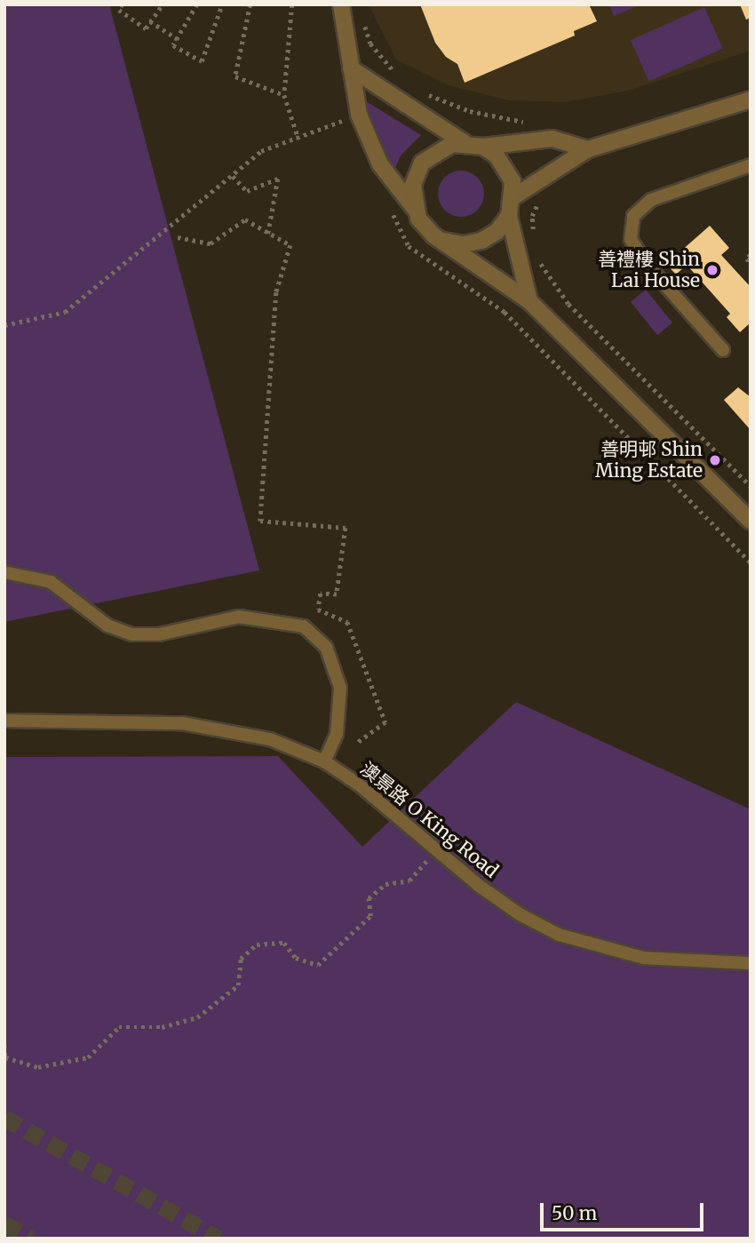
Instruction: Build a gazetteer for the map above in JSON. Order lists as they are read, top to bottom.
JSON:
{
  "streets": {
    "lane": ["澳景路 O King Road"]
  },
  "places": ["善禮樓 Shin Lai House", "善明邨 Shin Ming Estate"],
  "scale_bar": "50 m"
}
